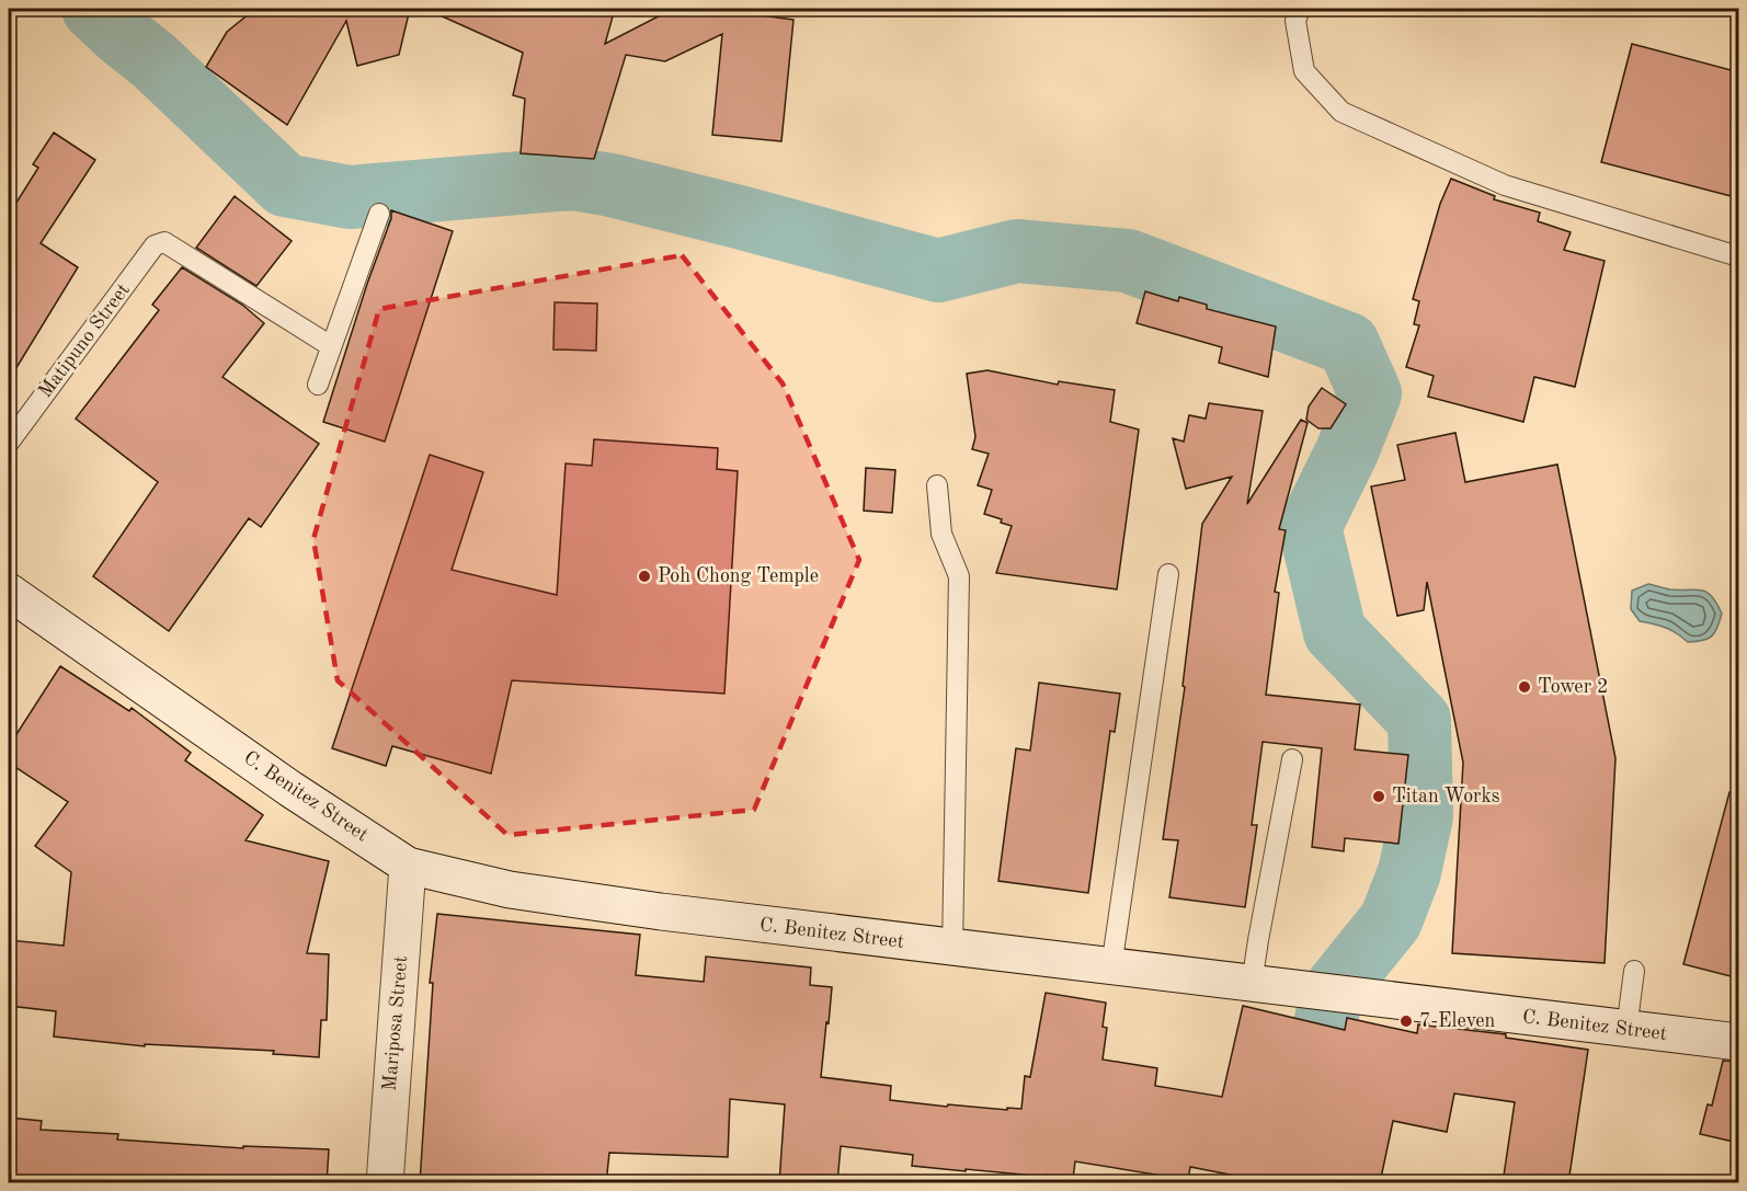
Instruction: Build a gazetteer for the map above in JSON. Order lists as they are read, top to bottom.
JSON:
{
  "streets": {
    "main road": ["C. Benitez Street", "Mariposa Street"],
    "lane": ["Matipuno Street"]
  },
  "crossings": [
    ["C. Benitez Street", "Mariposa Street"]
  ],
  "places": [
    "Poh Chong Temple",
    "Tower 2",
    "Titan Works",
    "7-Eleven"
  ]
}
